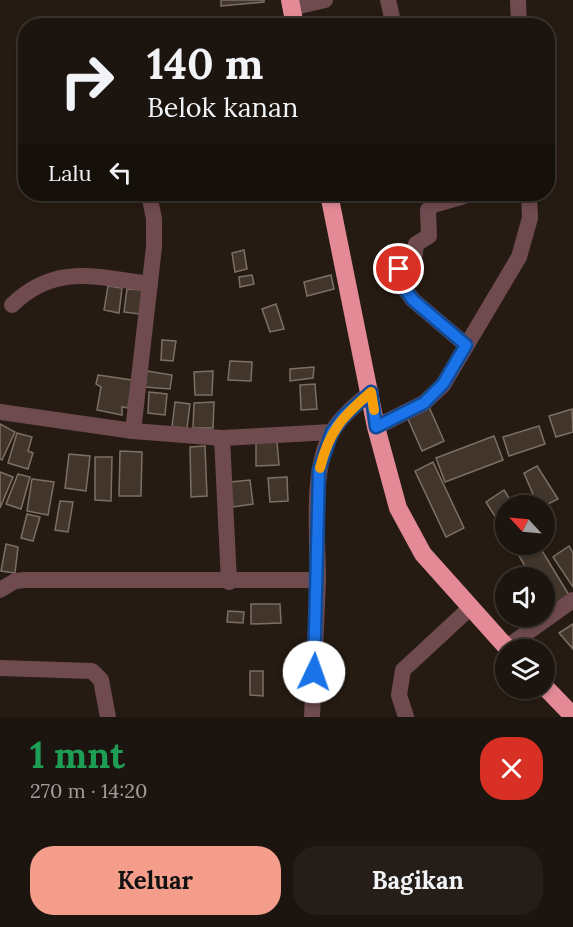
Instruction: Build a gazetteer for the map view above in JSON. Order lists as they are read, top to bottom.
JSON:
{
  "north": "top left",
  "page": {
    "turn": ["140 m", "Belok kanan"],
    "then": "Lalu",
    "heading": ["1 mnt", "270 m · 14:20"],
    "buttons": ["Keluar", "Bagikan"]
  }
}
